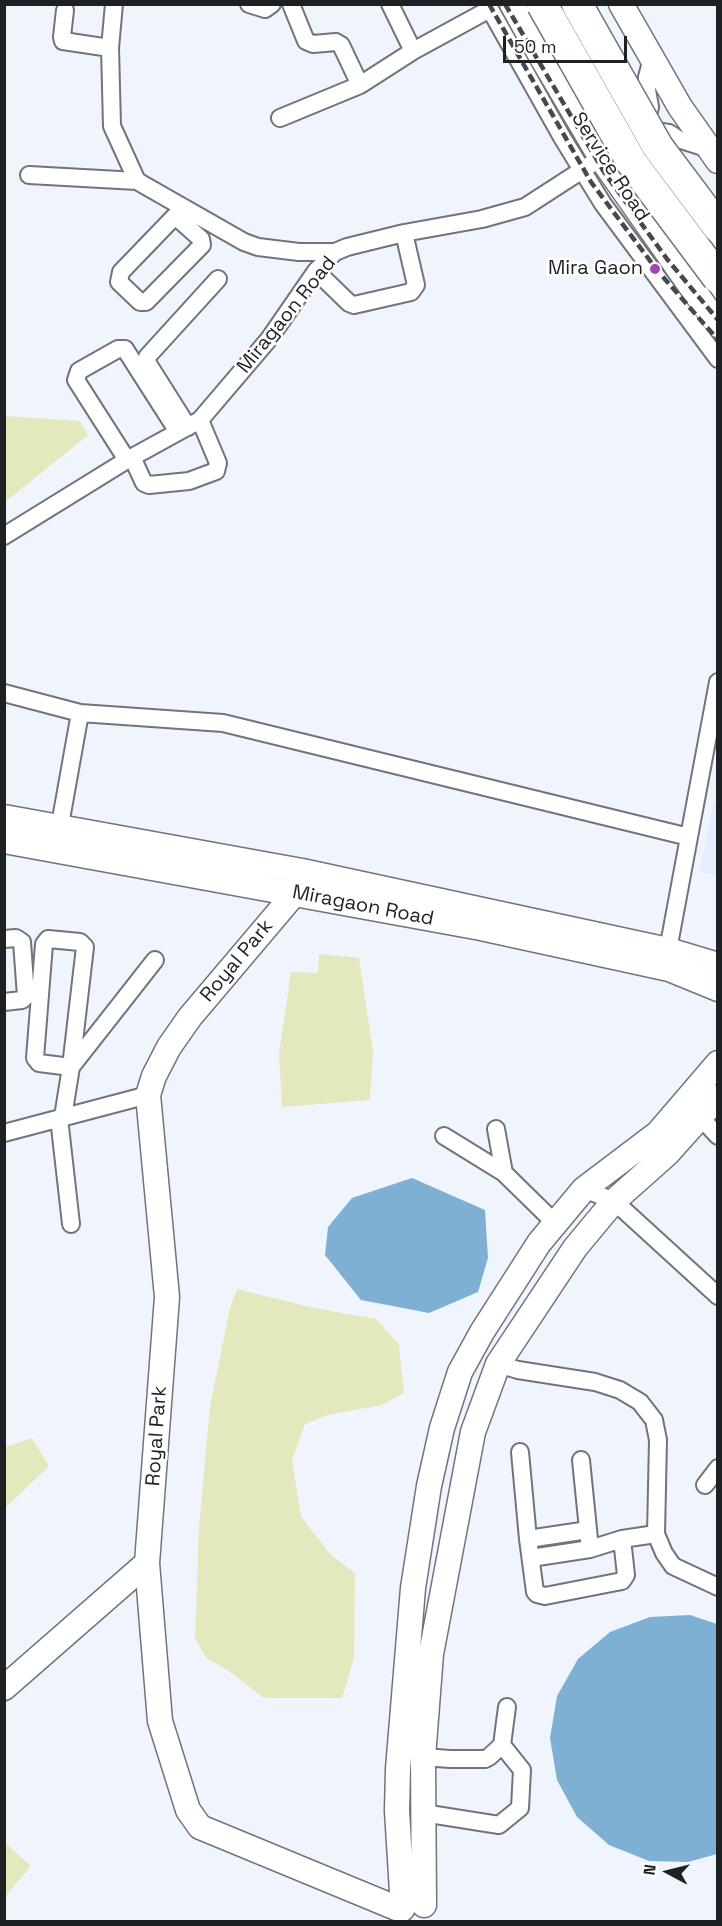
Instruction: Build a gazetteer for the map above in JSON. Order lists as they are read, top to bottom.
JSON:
{
  "streets": {
    "main road": ["Service Road", "Miragaon Road", "Royal Park"]
  },
  "crossings": [
    ["Service Road", "Miragaon Road"],
    ["Miragaon Road", "Royal Park"]
  ],
  "places": ["Mira Gaon"],
  "scale_bar": "50 m",
  "north": "left"
}
